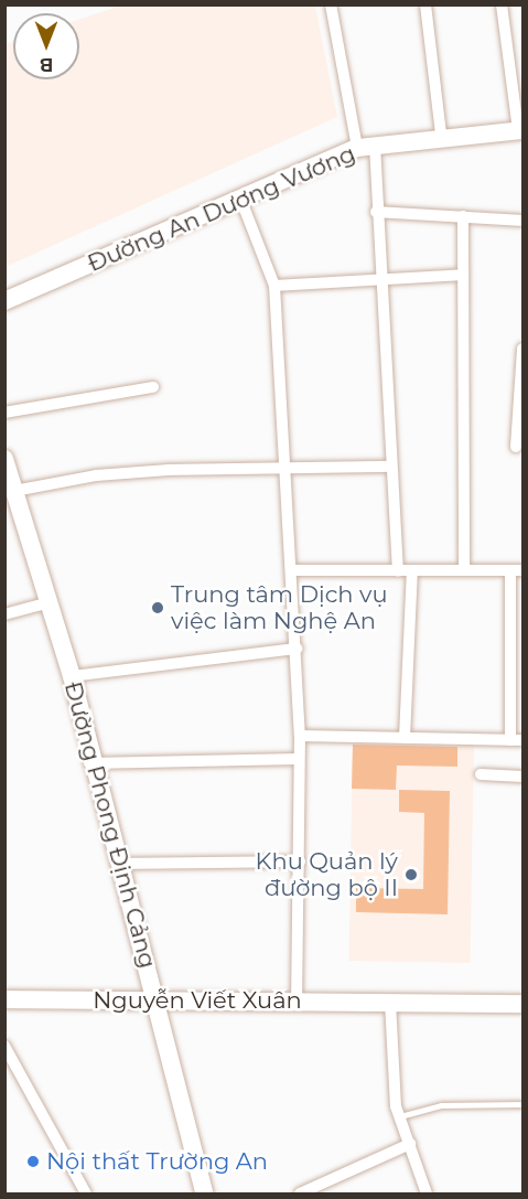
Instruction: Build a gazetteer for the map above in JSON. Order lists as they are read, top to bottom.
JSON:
{
  "streets": {
    "street": ["Đường An Dương Vương", "Đường Phong Định Cảng", "Nguyễn Viết Xuân"]
  },
  "crossings": [
    ["Đường Phong Định Cảng", "Nguyễn Viết Xuân"]
  ],
  "places": ["Trung tâm Dịch vụ việc làm Nghệ An", "Khu Quản lý đường bộ II", "Nội thất Trường An"],
  "north": "bottom"
}
